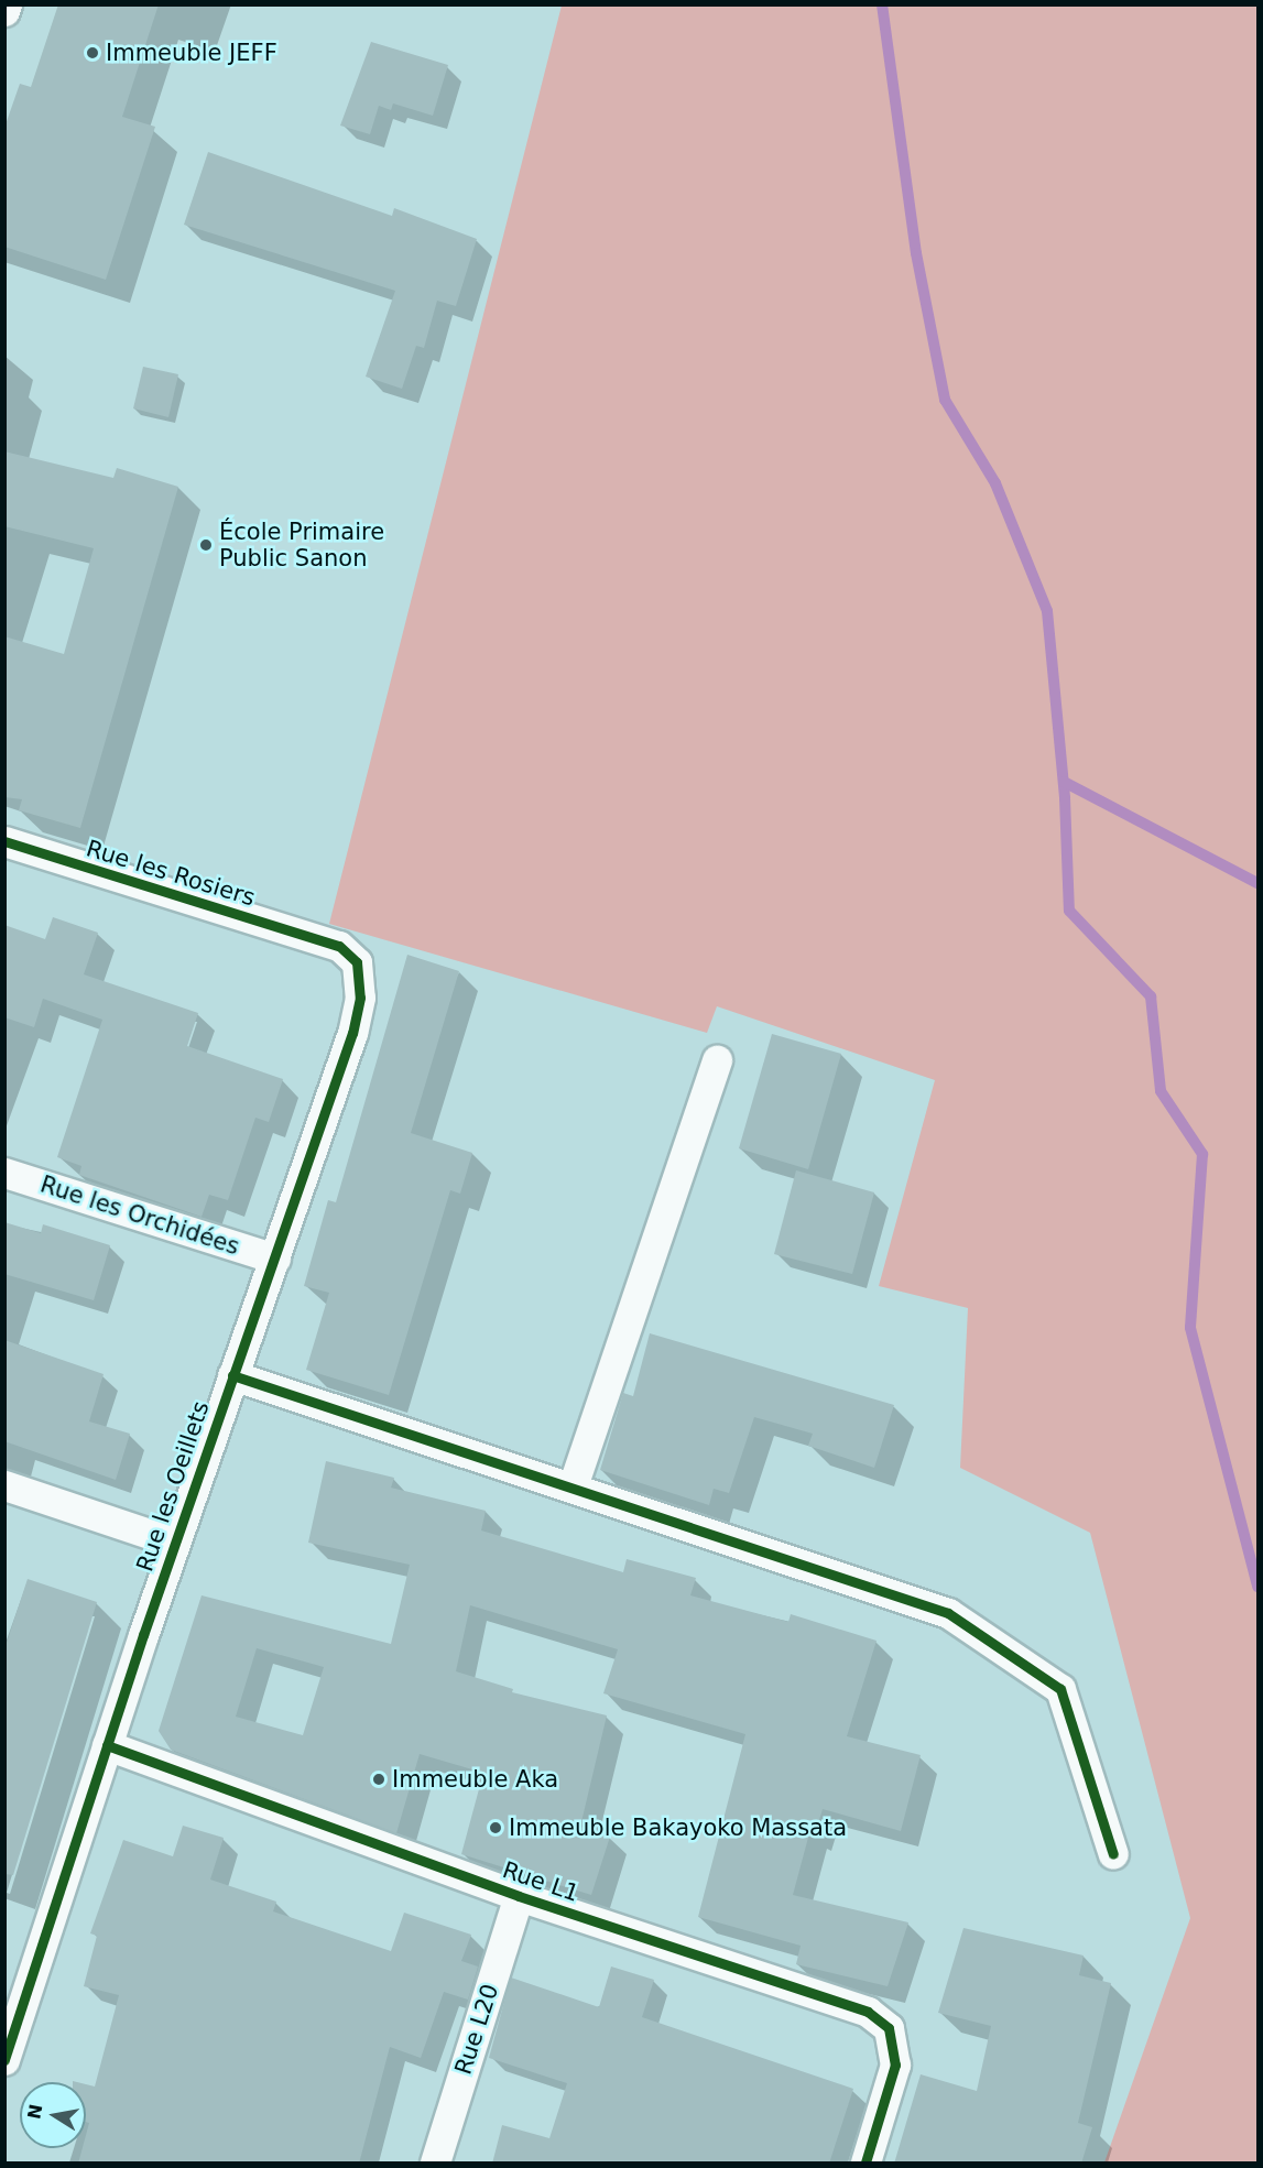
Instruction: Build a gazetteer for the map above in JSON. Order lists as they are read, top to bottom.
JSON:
{
  "streets": {
    "street": [
      "Rue les Rosiers",
      "Rue les Orchidées",
      "Rue les Oeillets",
      "Rue L1",
      "Rue L20"
    ]
  },
  "crossings": [
    ["Rue les Rosiers", "Rue les Oeillets"],
    ["Rue les Orchidées", "Rue les Oeillets"],
    ["Rue les Oeillets", "Rue L1"],
    ["Rue L1", "Rue L20"]
  ],
  "places": [
    "Immeuble JEFF",
    "École Primaire Public Sanon",
    "Immeuble Aka",
    "Immeuble Bakayoko Massata"
  ],
  "north": "left"
}
